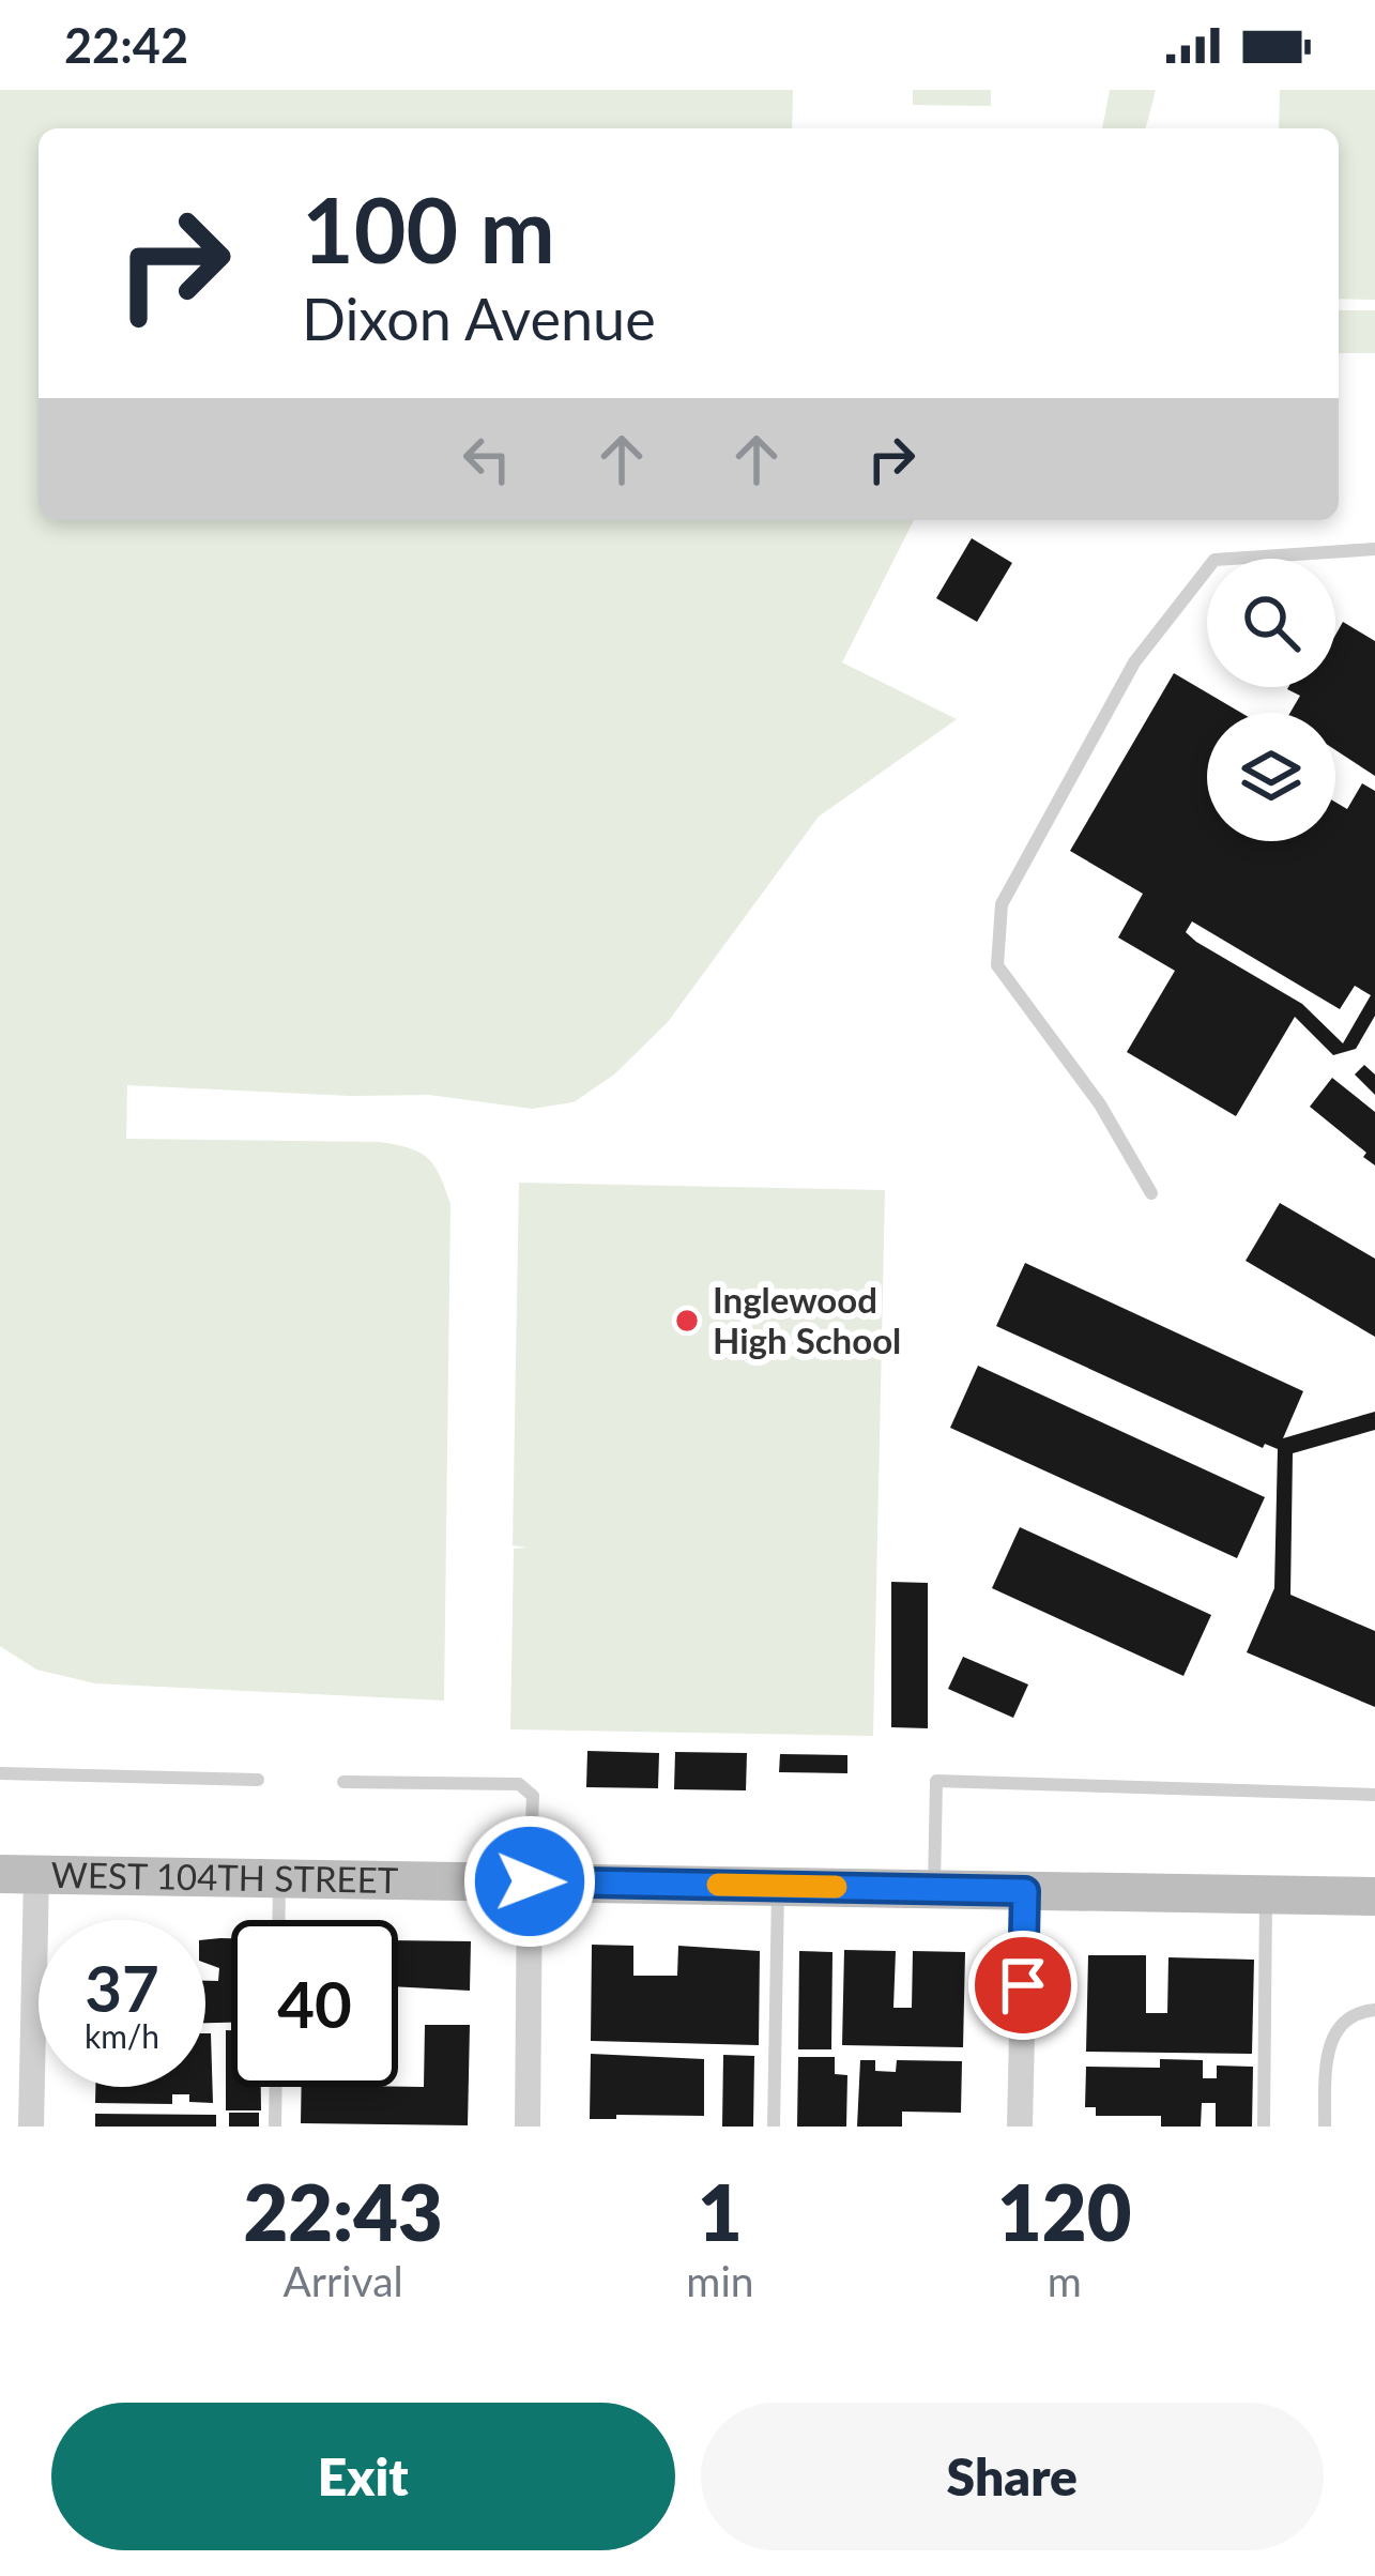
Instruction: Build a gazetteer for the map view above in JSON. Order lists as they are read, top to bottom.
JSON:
{
  "streets": {
    "street": ["WEST 104TH STREET"]
  },
  "places": ["Inglewood High School"],
  "page": {
    "status": "22:42",
    "turn": ["100 m", "Dixon Avenue"],
    "speed": "37 km/h",
    "limit": "40",
    "eta": [
      "22:43",
      "Arrival",
      "1",
      "min",
      "120",
      "m"
    ],
    "buttons": ["Exit", "Share"]
  }
}
